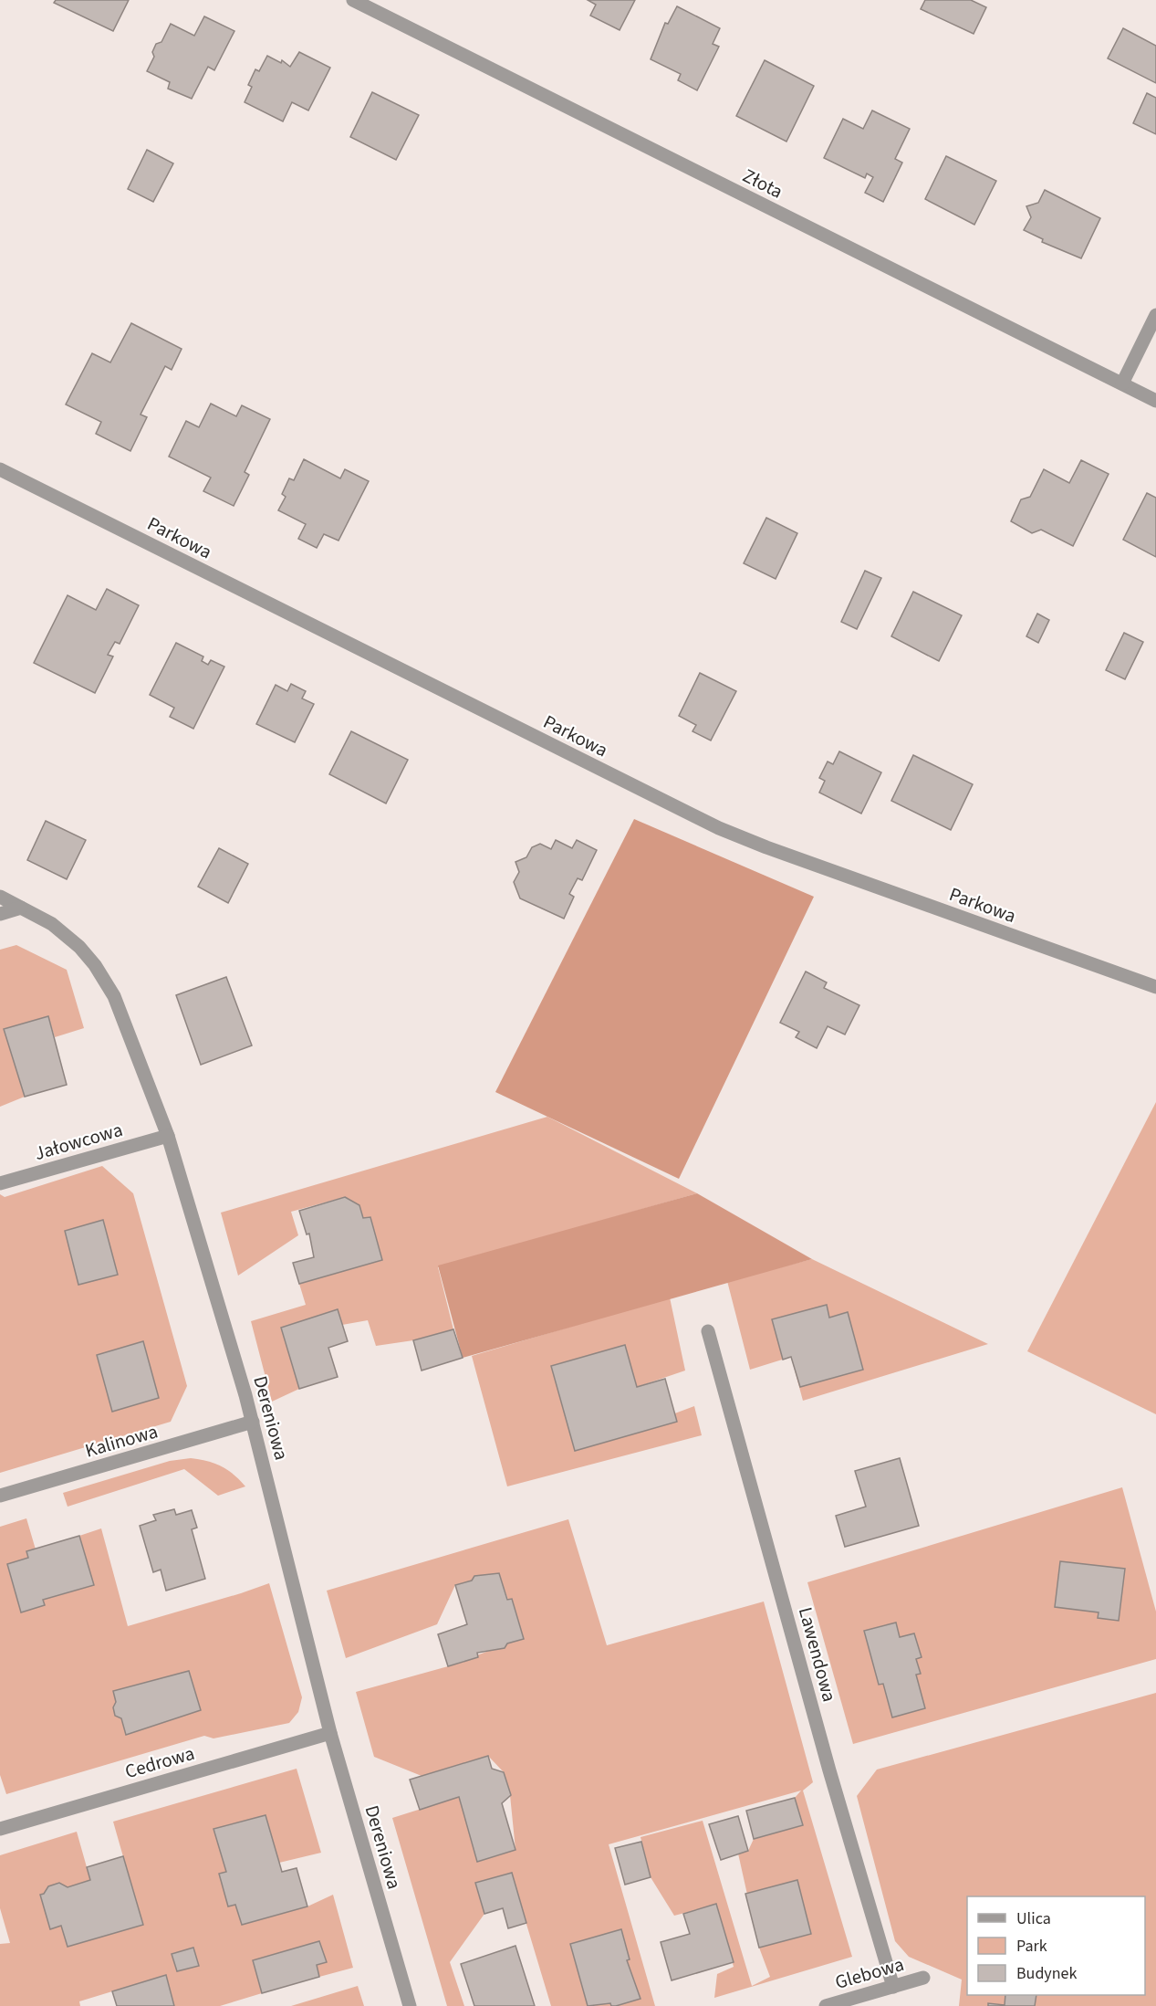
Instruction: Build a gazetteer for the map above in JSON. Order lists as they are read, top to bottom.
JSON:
{
  "streets": {
    "street": [
      "Złota",
      "Parkowa",
      "Jałowcowa",
      "Dereniowa",
      "Kalinowa",
      "Lawendowa",
      "Cedrowa",
      "Glebowa"
    ]
  },
  "crossings": [
    ["Jałowcowa", "Dereniowa"],
    ["Dereniowa", "Kalinowa"],
    ["Dereniowa", "Cedrowa"],
    ["Lawendowa", "Glebowa"]
  ],
  "legend": ["Ulica", "Park", "Budynek"]
}
